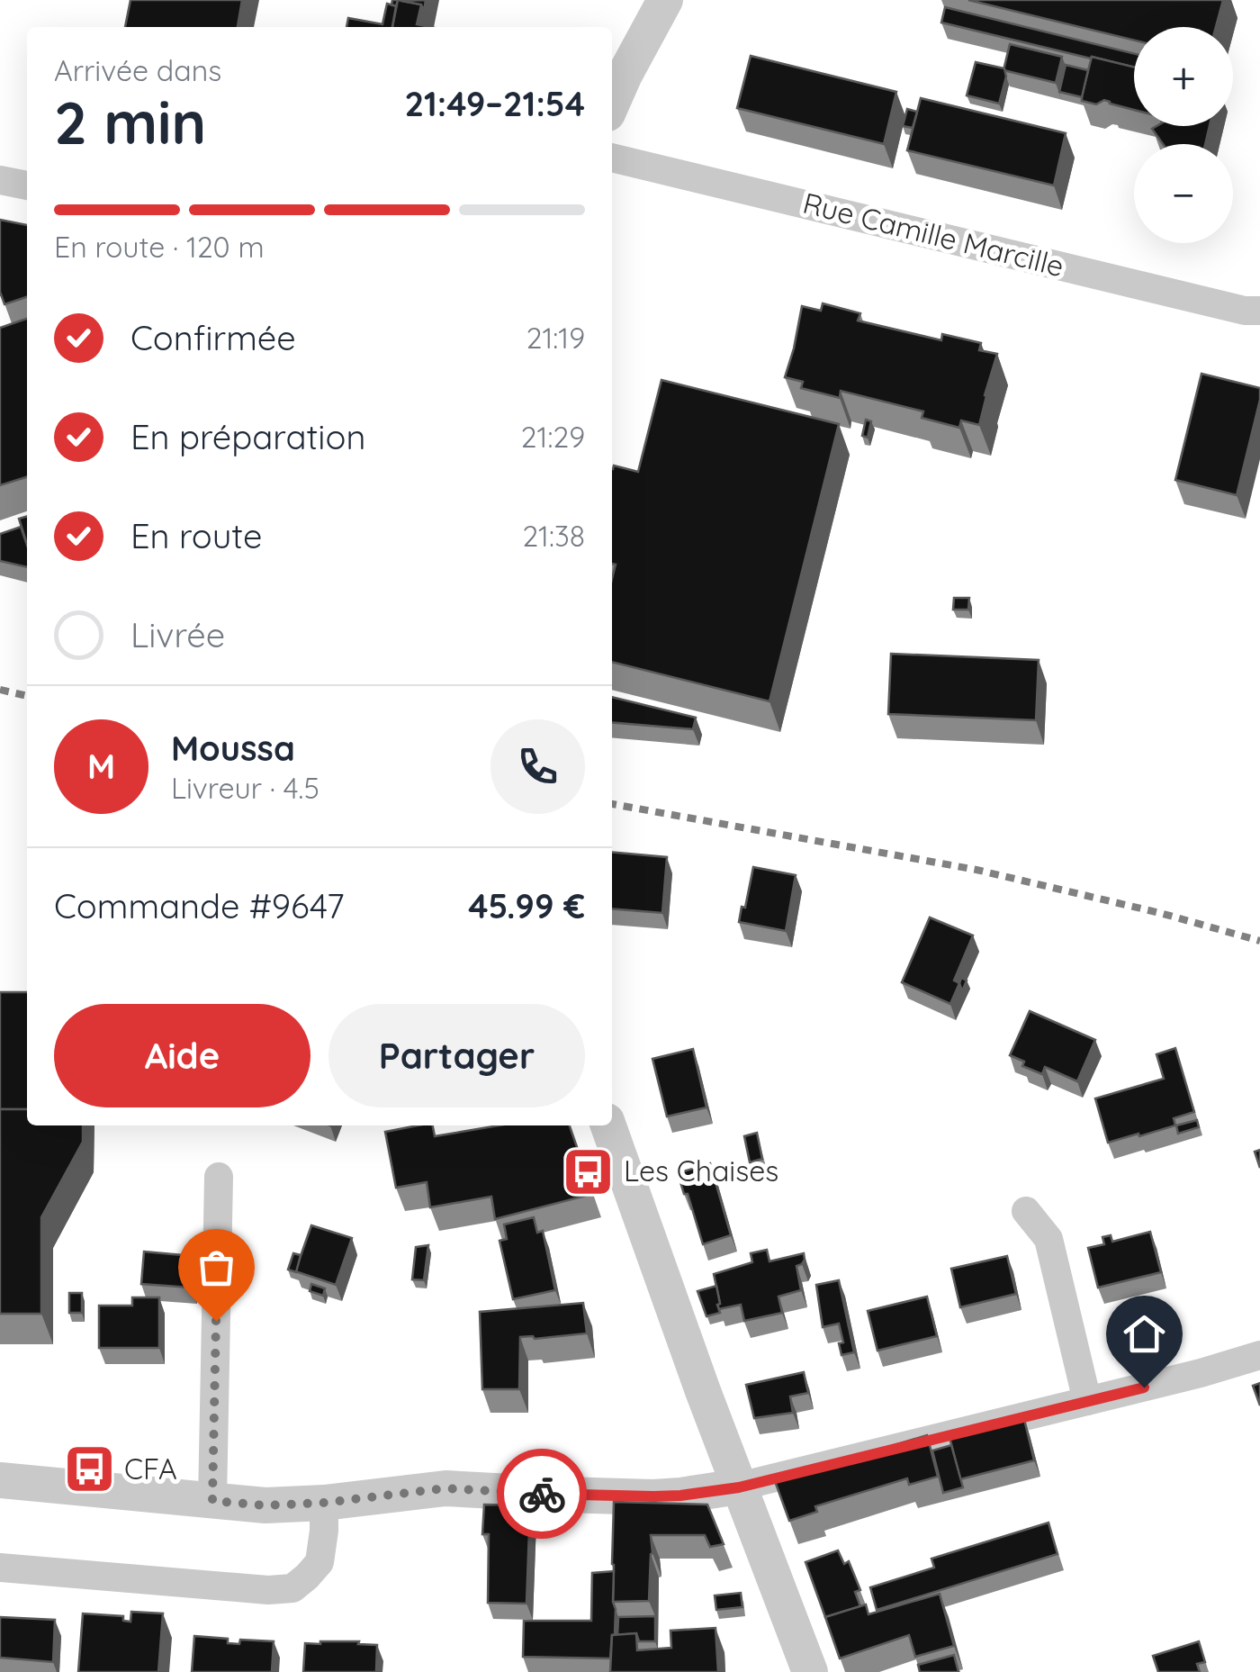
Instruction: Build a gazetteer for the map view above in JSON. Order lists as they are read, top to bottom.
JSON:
{
  "streets": {
    "street": ["Rue Camille Marcille"]
  },
  "places": {
    "bus stop": ["Les Chaises", "CFA"]
  },
  "page": {
    "map_buttons": ["+", "−"],
    "heading": ["2 min", "Arrivée dans", "21:49–21:54"],
    "panel": [
      "Moussa",
      "Livreur · 4.5",
      "Commande #9647",
      "45.99 €"
    ],
    "bar": "En route · 120 m",
    "list": [
      ["Confirmée", "21:19"],
      ["En préparation", "21:29"],
      ["En route", "21:38"],
      "Livrée"
    ],
    "round": "M",
    "buttons": ["Aide", "Partager"]
  }
}
